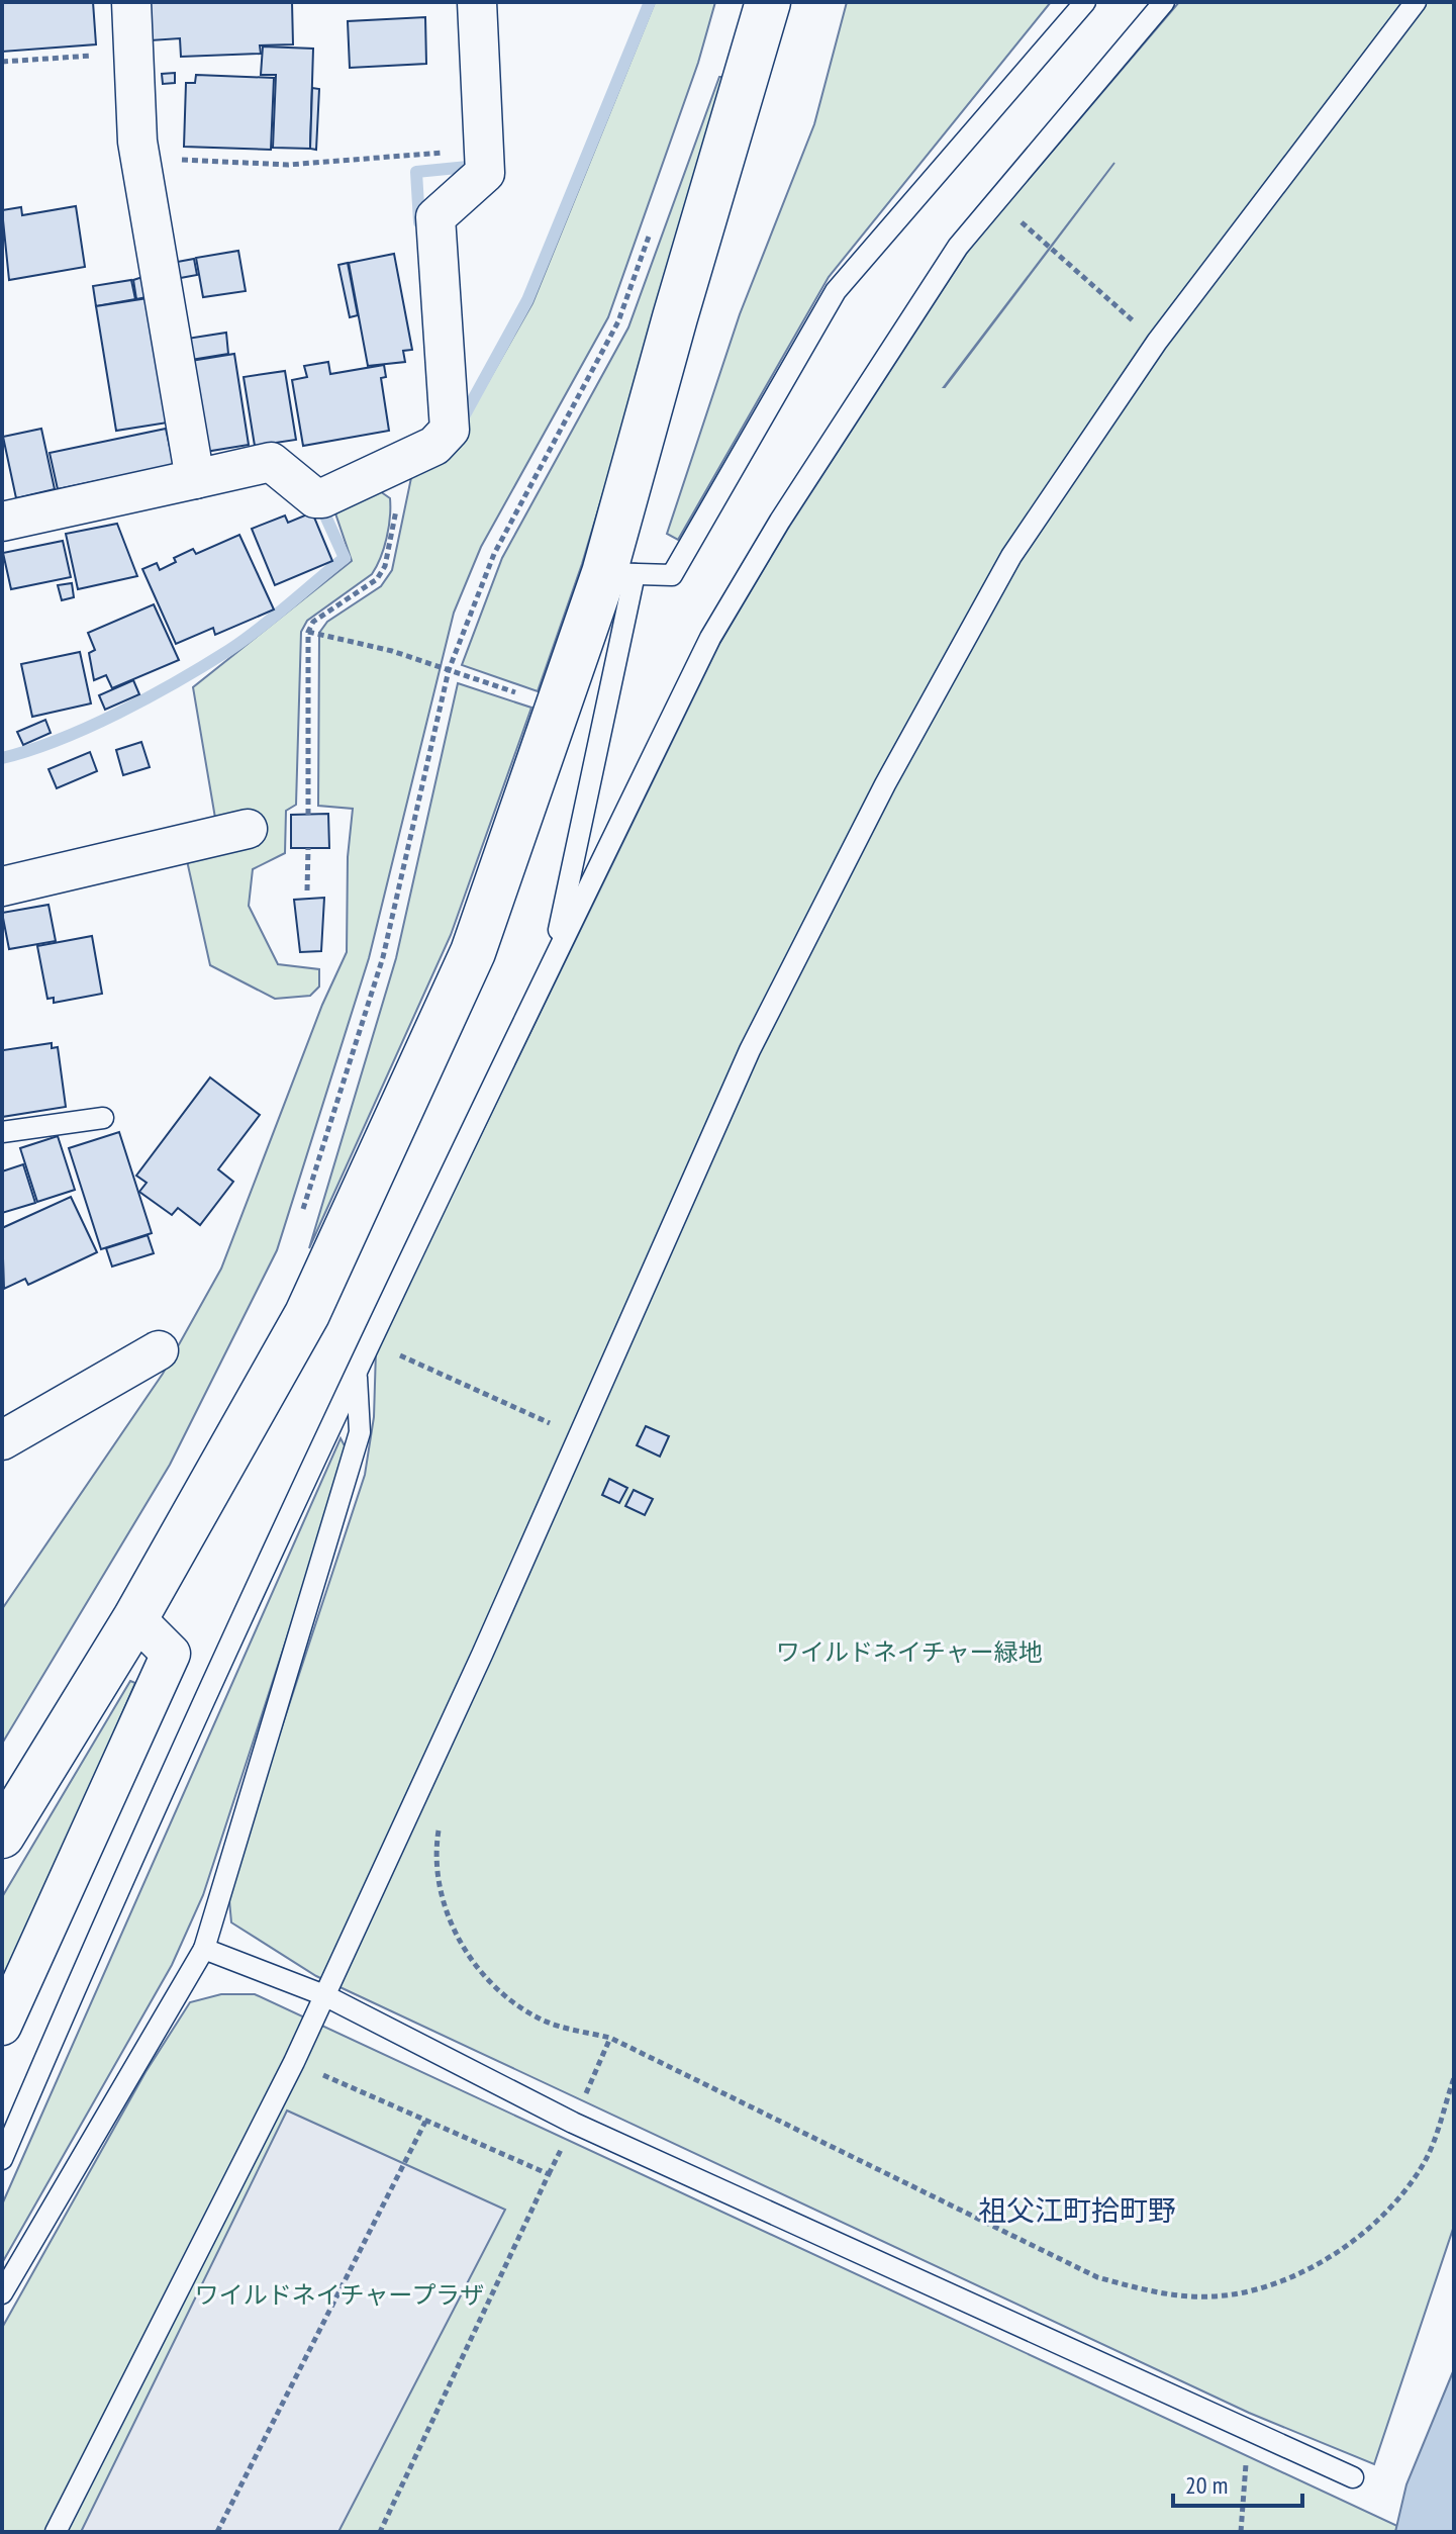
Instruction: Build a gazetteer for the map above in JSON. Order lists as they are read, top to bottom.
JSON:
{
  "districts": ["祖父江町拾町野"],
  "parks": ["ワイルドネイチャー緑地", "ワイルドネイチャープラザ"],
  "scale_bar": "20 m"
}
